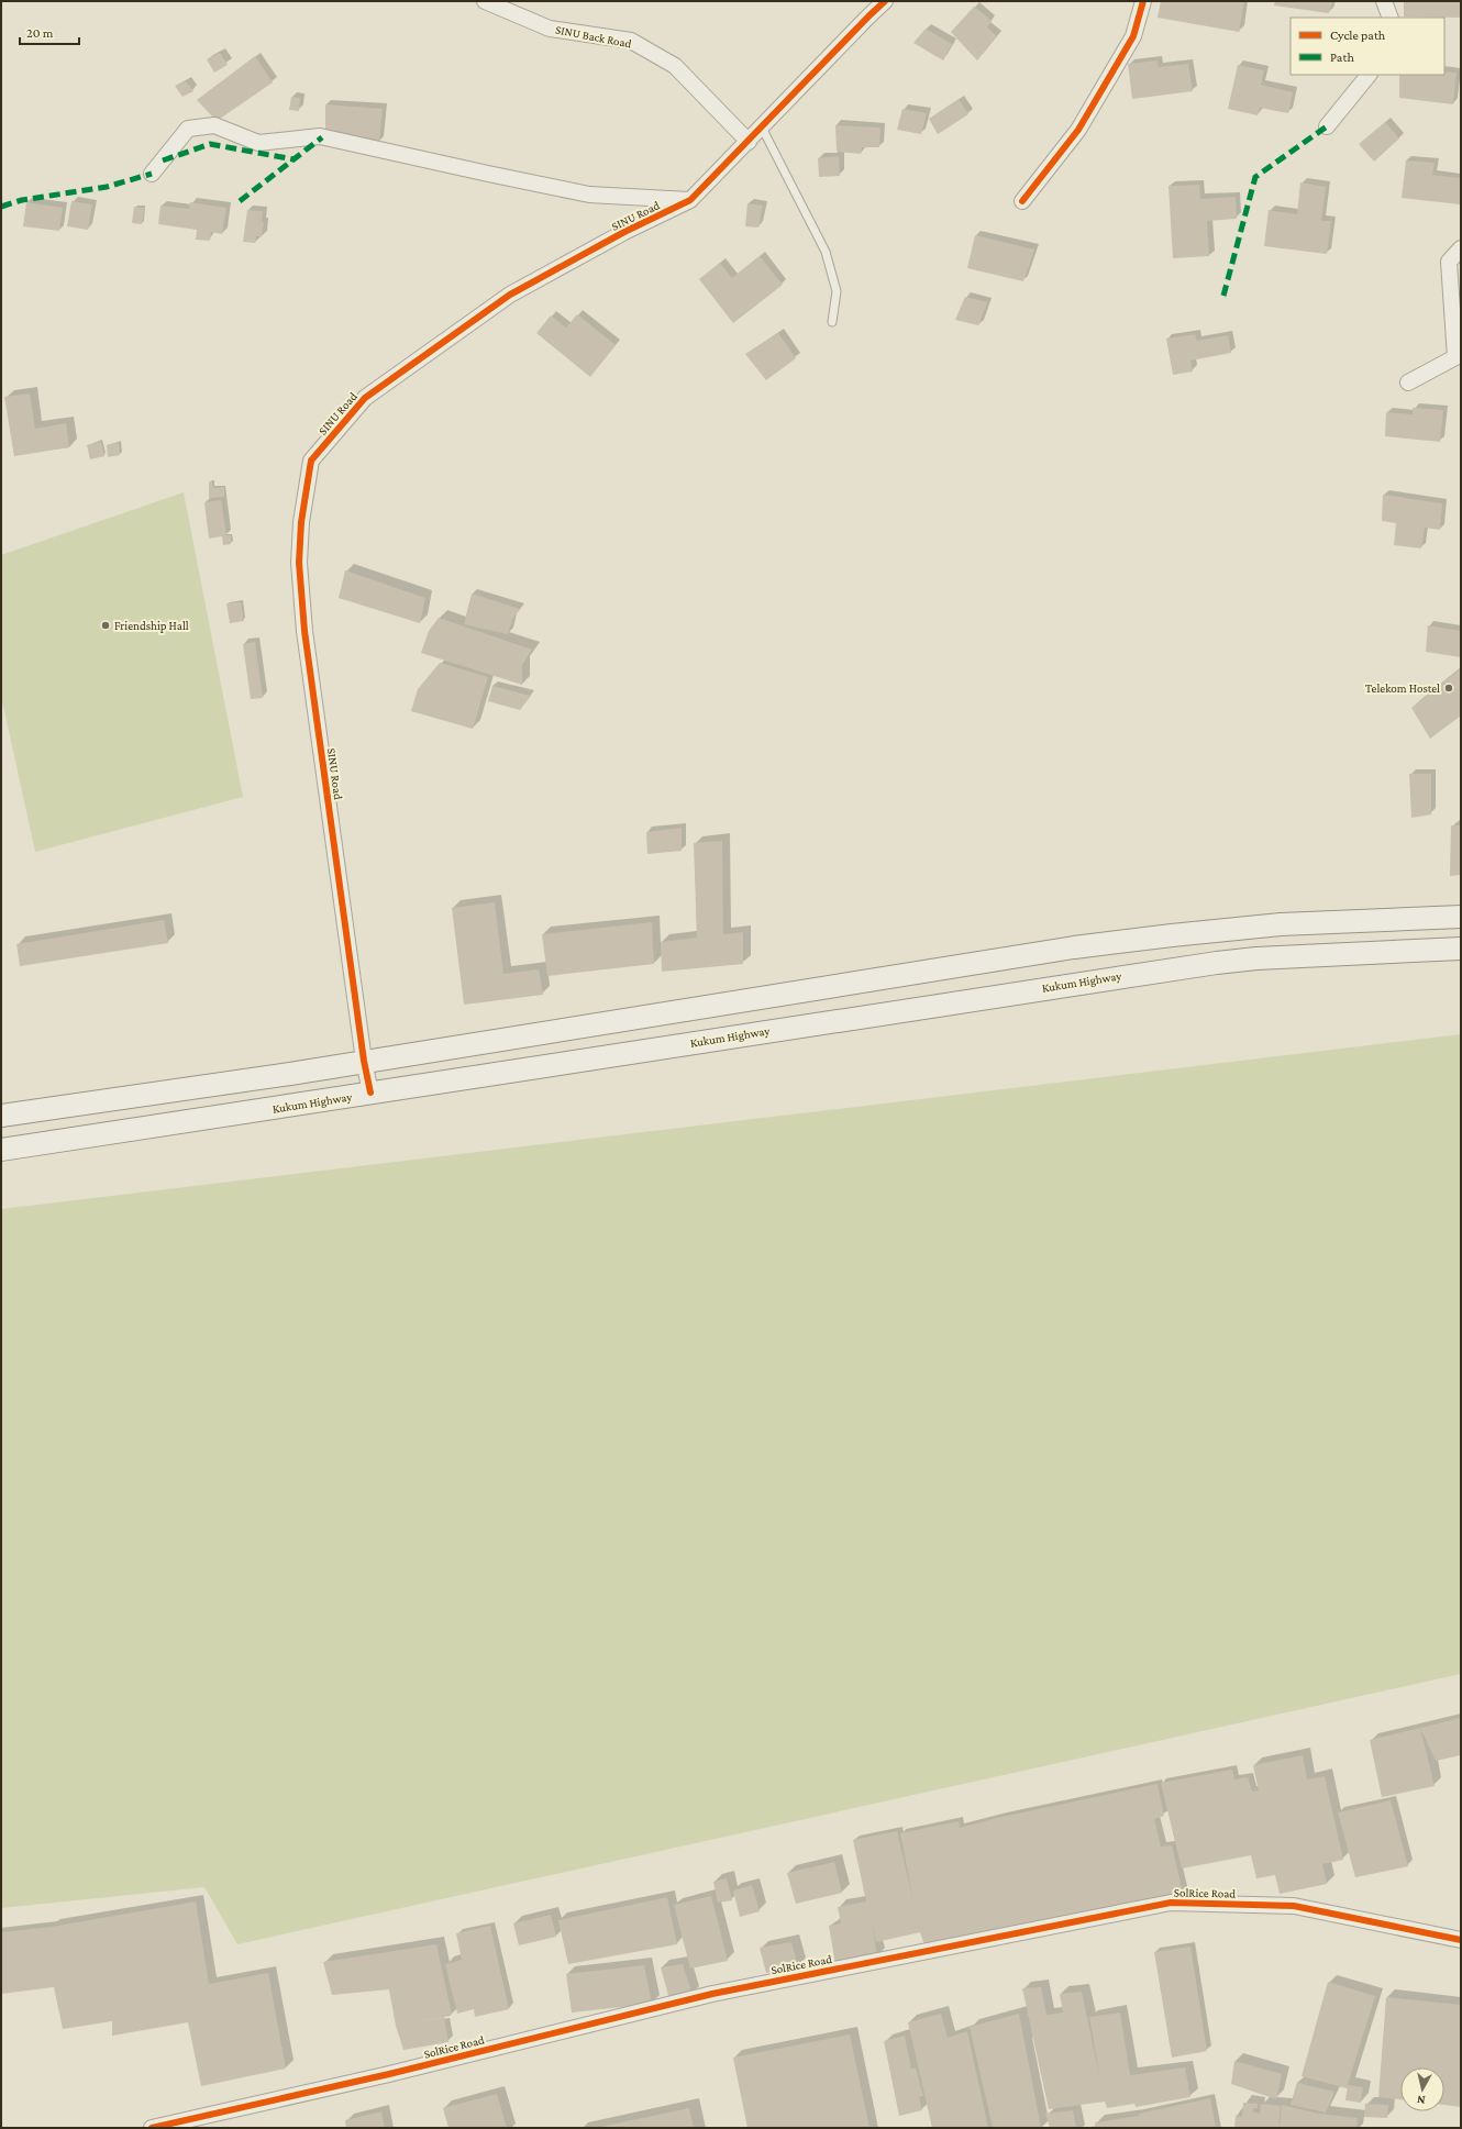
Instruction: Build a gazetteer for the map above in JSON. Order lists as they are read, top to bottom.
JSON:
{
  "streets": {
    "main road": ["Kukum Highway"],
    "street": ["SINU Back Road", "SINU Road", "SolRice Road"]
  },
  "crossings": [
    ["SINU Back Road", "SINU Road"],
    ["SINU Road", "Kukum Highway"]
  ],
  "places": ["Friendship Hall", "Telekom Hostel"],
  "legend": ["Cycle path", "Path"],
  "scale_bar": "20 m",
  "north": "bottom"
}
